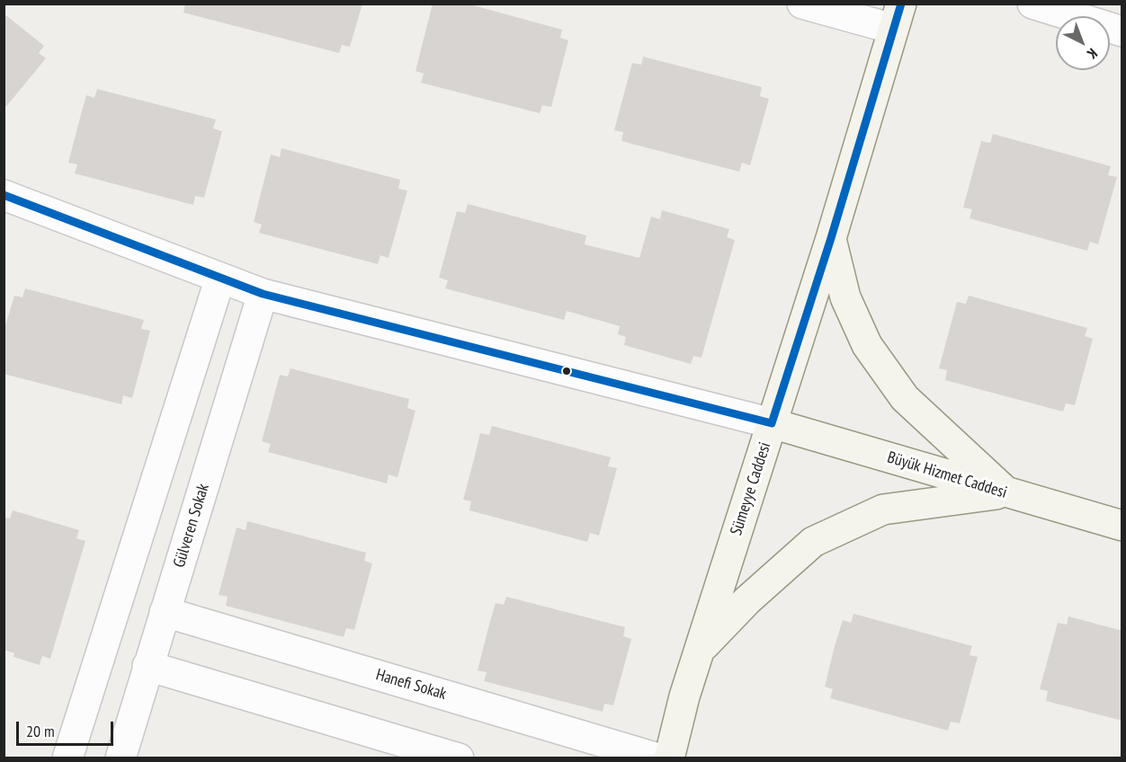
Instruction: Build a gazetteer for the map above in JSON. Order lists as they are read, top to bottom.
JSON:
{
  "streets": {
    "street": [
      "Büyük Hizmet Caddesi",
      "Sümeyye Caddesi",
      "Gülveren Sokak",
      "Hanefi Sokak"
    ]
  },
  "crossings": [
    ["Büyük Hizmet Caddesi", "Sümeyye Caddesi"],
    ["Gülveren Sokak", "Hanefi Sokak"]
  ],
  "scale_bar": "20 m",
  "north": "bottom right"
}
